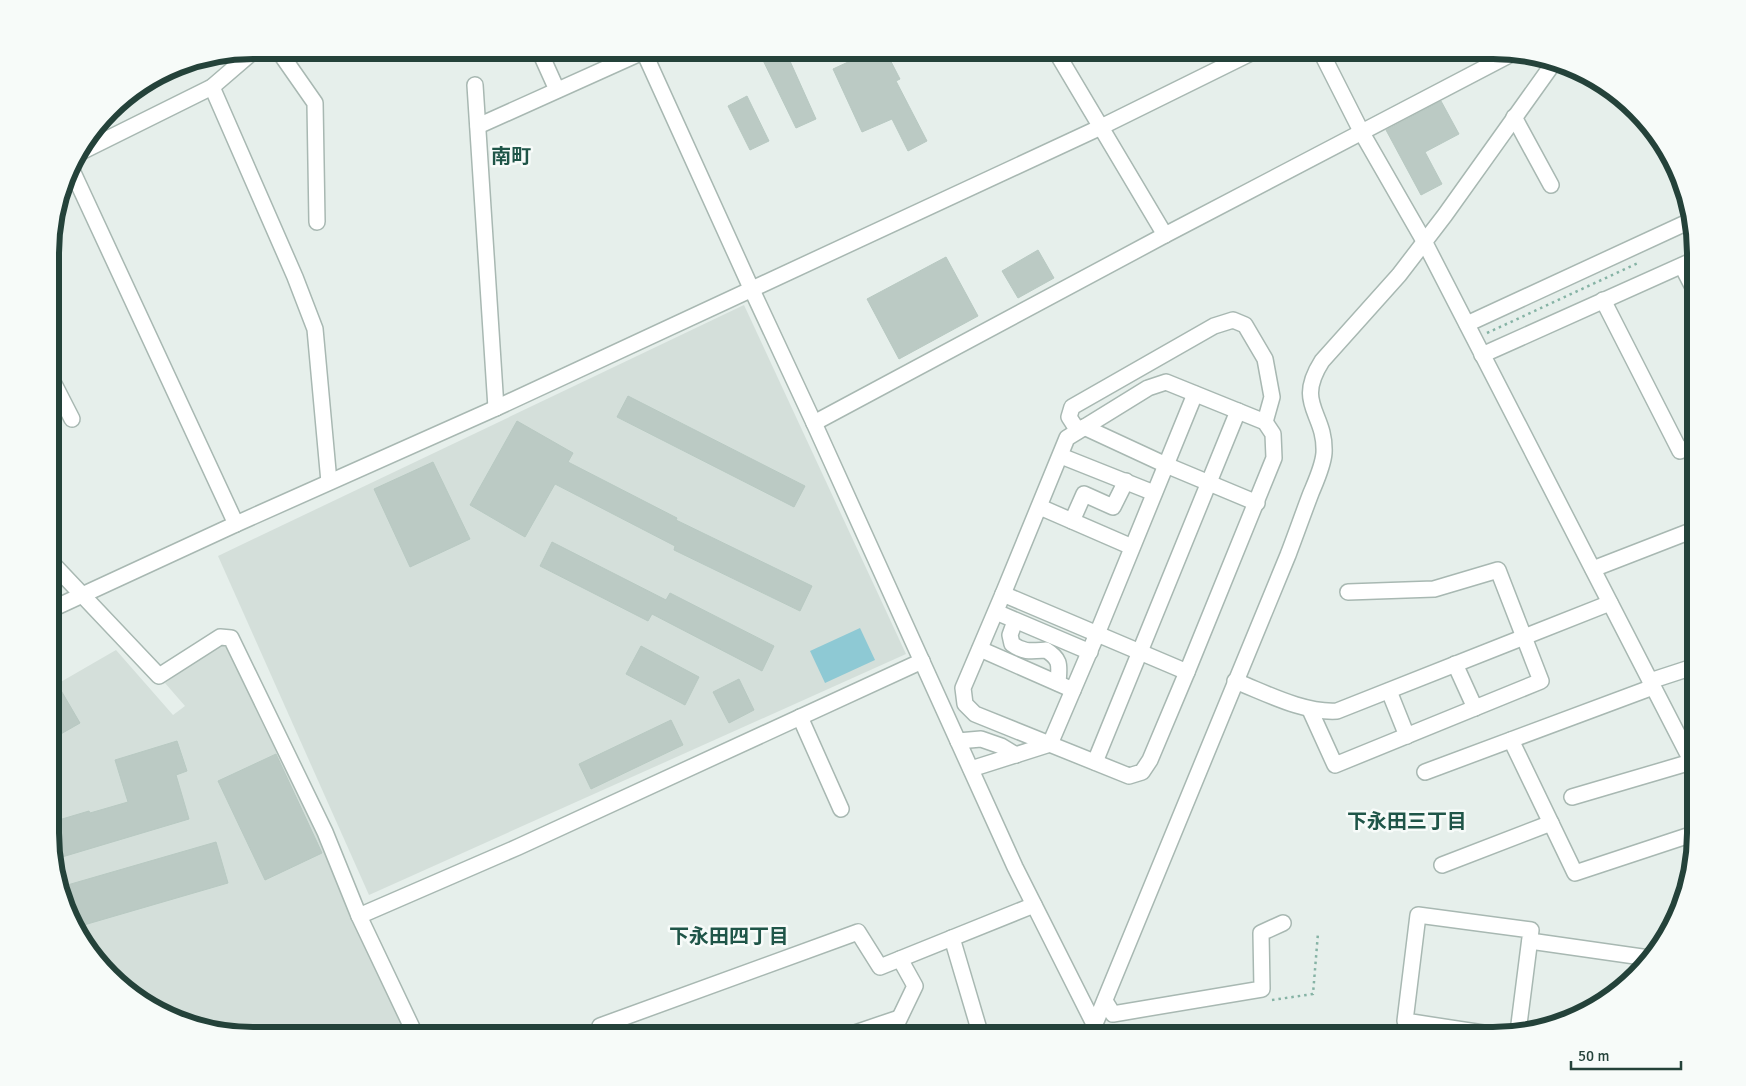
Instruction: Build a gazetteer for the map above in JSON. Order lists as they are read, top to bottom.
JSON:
{
  "districts": ["南町", "下永田三丁目", "下永田四丁目"],
  "scale_bar": "50 m"
}
